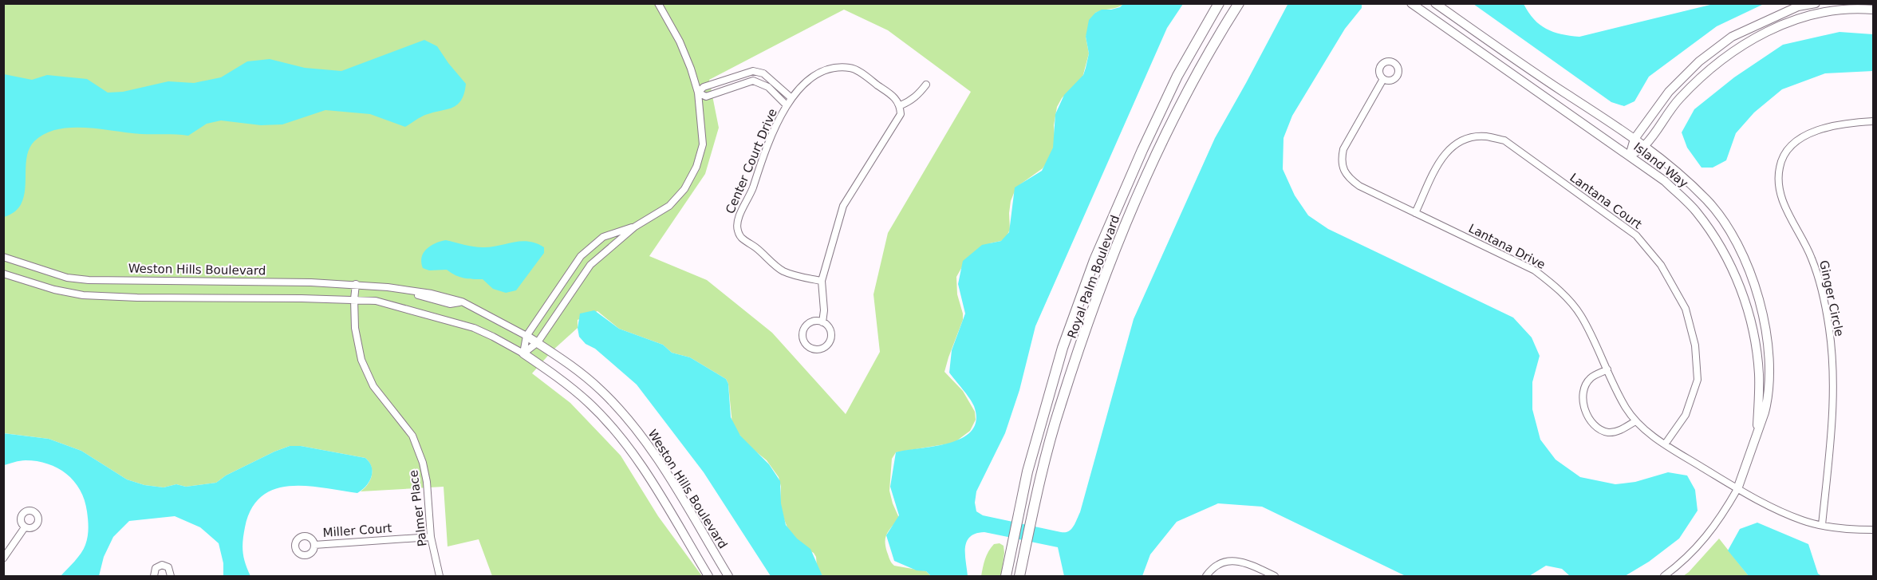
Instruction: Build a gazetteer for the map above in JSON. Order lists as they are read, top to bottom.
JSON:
{
  "streets": {
    "main road": ["Royal Palm Boulevard"],
    "street": [
      "Center Court Drive",
      "Island Way",
      "Lantana Court",
      "Lantana Drive",
      "Weston Hills Boulevard",
      "Ginger Circle",
      "Palmer Place",
      "Miller Court"
    ]
  },
  "crossings": [
    ["Island Way", "Lantana Drive"],
    ["Lantana Court", "Lantana Drive"],
    ["Weston Hills Boulevard", "Palmer Place"],
    ["Palmer Place", "Miller Court"]
  ]
}
